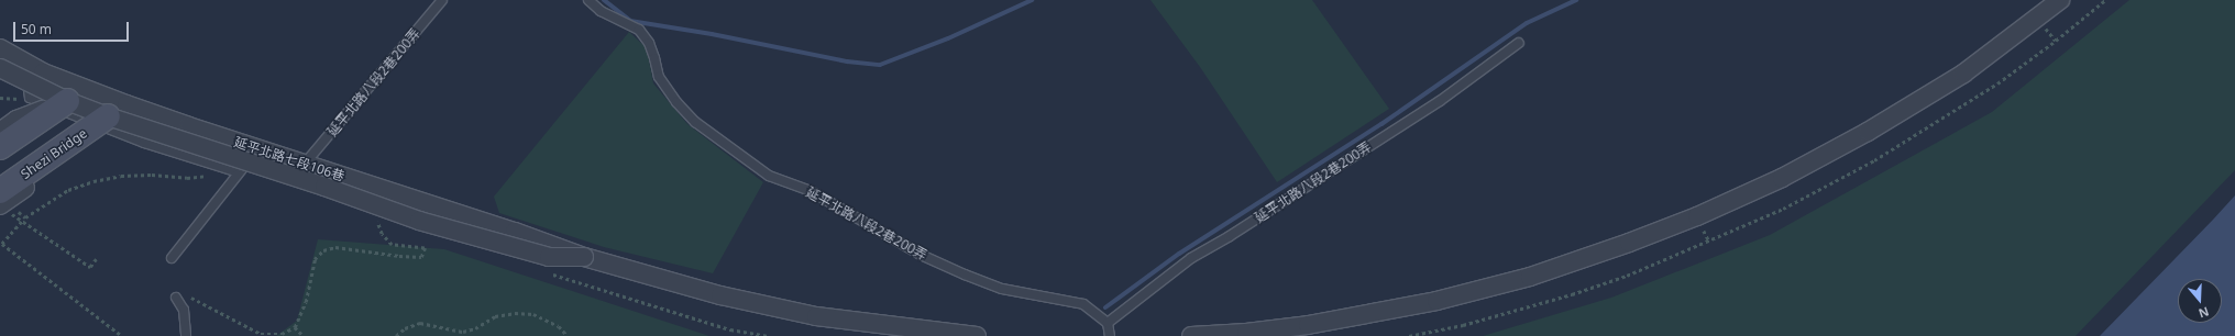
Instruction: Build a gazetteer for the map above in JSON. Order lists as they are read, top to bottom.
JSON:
{
  "streets": {
    "street": ["Shezi Bridge", "延平北路七段106巷"],
    "lane": ["延平北路八段2巷200弄"]
  },
  "crossings": [
    ["延平北路八段2巷200弄", "延平北路七段106巷"]
  ],
  "scale_bar": "50 m",
  "north": "bottom"
}
